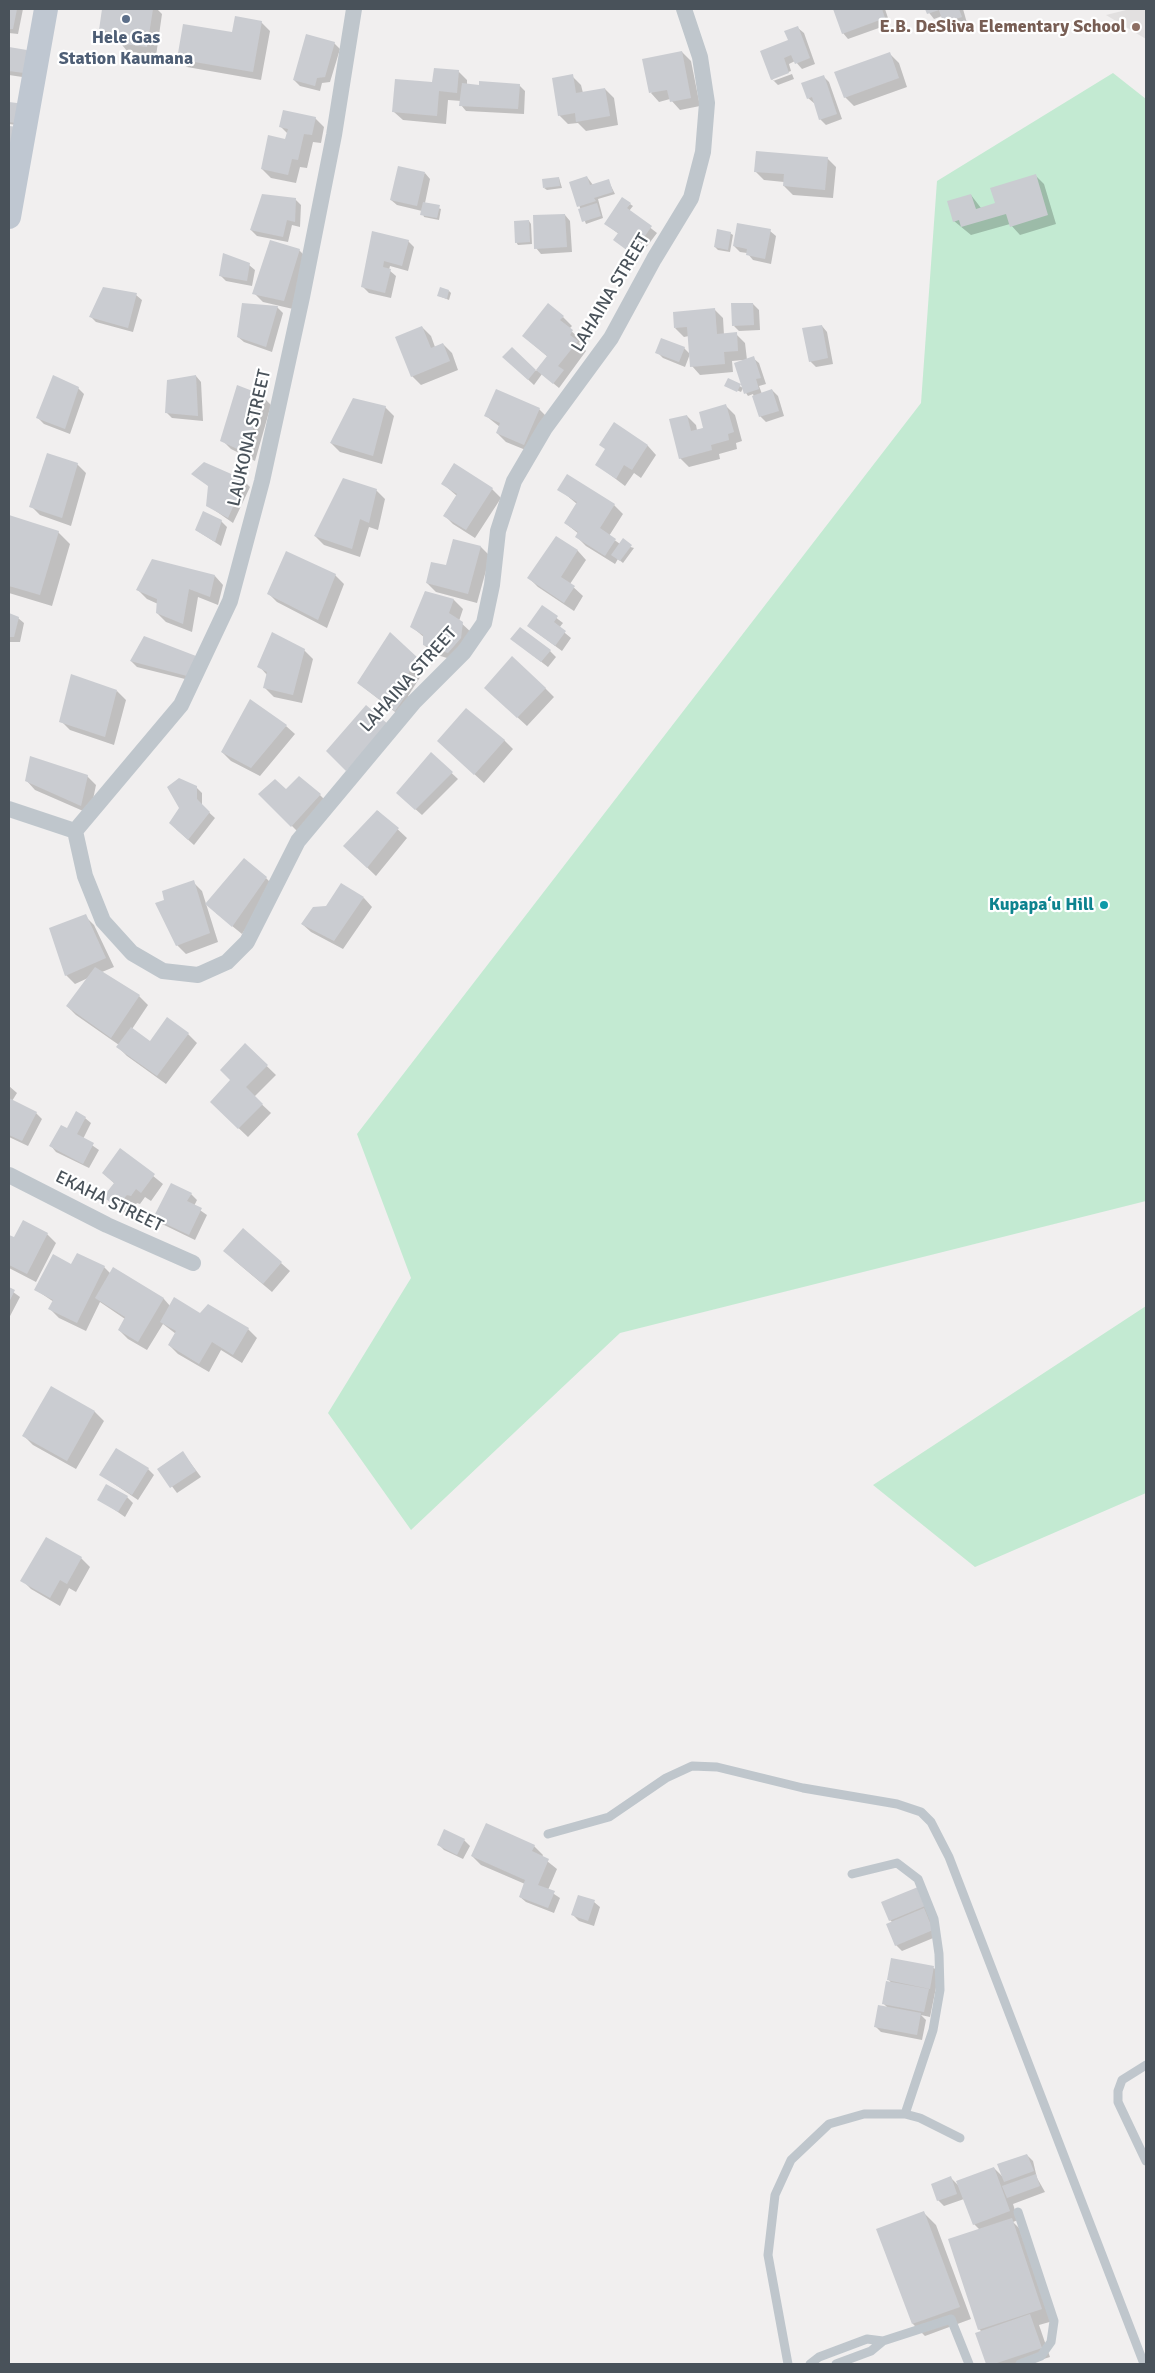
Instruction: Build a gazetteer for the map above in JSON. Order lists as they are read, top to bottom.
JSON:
{
  "streets": {
    "street": ["LAHAINA STREET", "LAUKONA STREET", "EKAHA STREET"]
  },
  "crossings": [
    ["LAHAINA STREET", "LAUKONA STREET"]
  ],
  "places": ["Hele Gas Station Kaumana", "E.B. DeSliva Elementary School", "Kupapaʻu Hill"]
}
